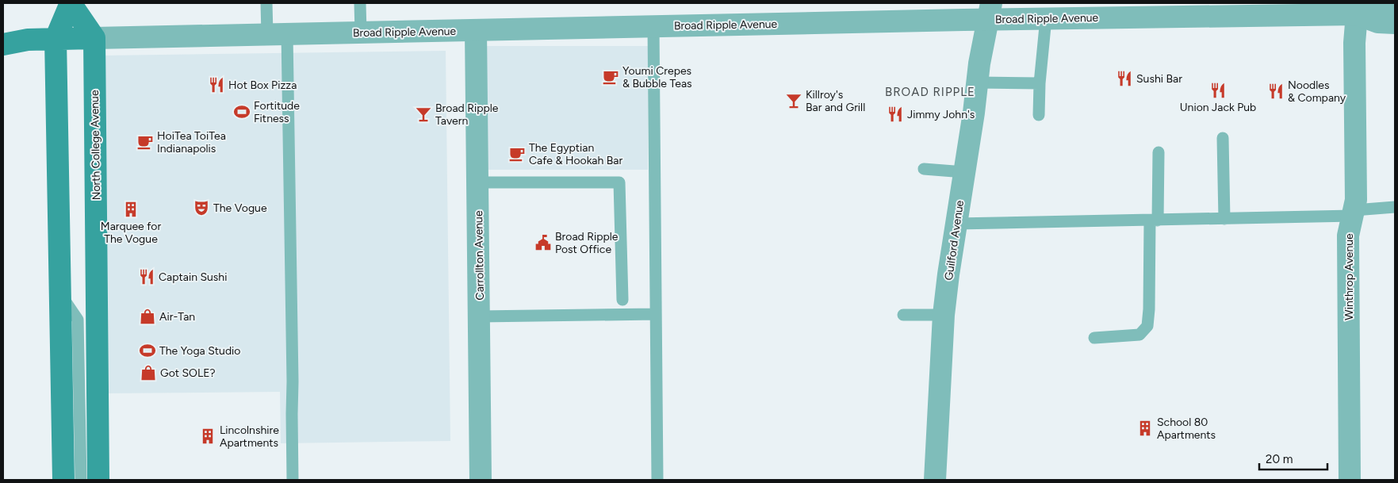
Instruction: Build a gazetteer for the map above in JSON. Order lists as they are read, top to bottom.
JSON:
{
  "streets": {
    "main road": ["North College Avenue"],
    "street": [
      "Broad Ripple Avenue",
      "Guilford Avenue",
      "Carrollton Avenue",
      "Winthrop Avenue"
    ]
  },
  "crossings": [
    ["Broad Ripple Avenue", "North College Avenue"],
    ["Broad Ripple Avenue", "Guilford Avenue"],
    ["Broad Ripple Avenue", "Carrollton Avenue"],
    ["Broad Ripple Avenue", "Winthrop Avenue"]
  ],
  "districts": ["BROAD RIPPLE"],
  "places": {
    "cafe": ["Youmi Crepes & Bubble Teas", "HoiTea ToiTea Indianapolis", "The Egyptian Cafe & Hookah Bar"],
    "restaurant": [
      "Sushi Bar",
      "Hot Box Pizza",
      "Union Jack Pub",
      "Noodles & Company",
      "Jimmy John's",
      "Captain Sushi"
    ],
    "bar": ["Killroy's Bar and Grill", "Broad Ripple Tavern"],
    "sports": ["Fortitude Fitness", "The Yoga Studio"],
    "theatre": ["The Vogue"],
    "building": ["Marquee for The Vogue", "School 80 Apartments", "Lincolnshire Apartments"],
    "public building": ["Broad Ripple Post Office"],
    "shop": ["Air-Tan", "Got SOLE?"]
  },
  "scale_bar": "20 m"
}
